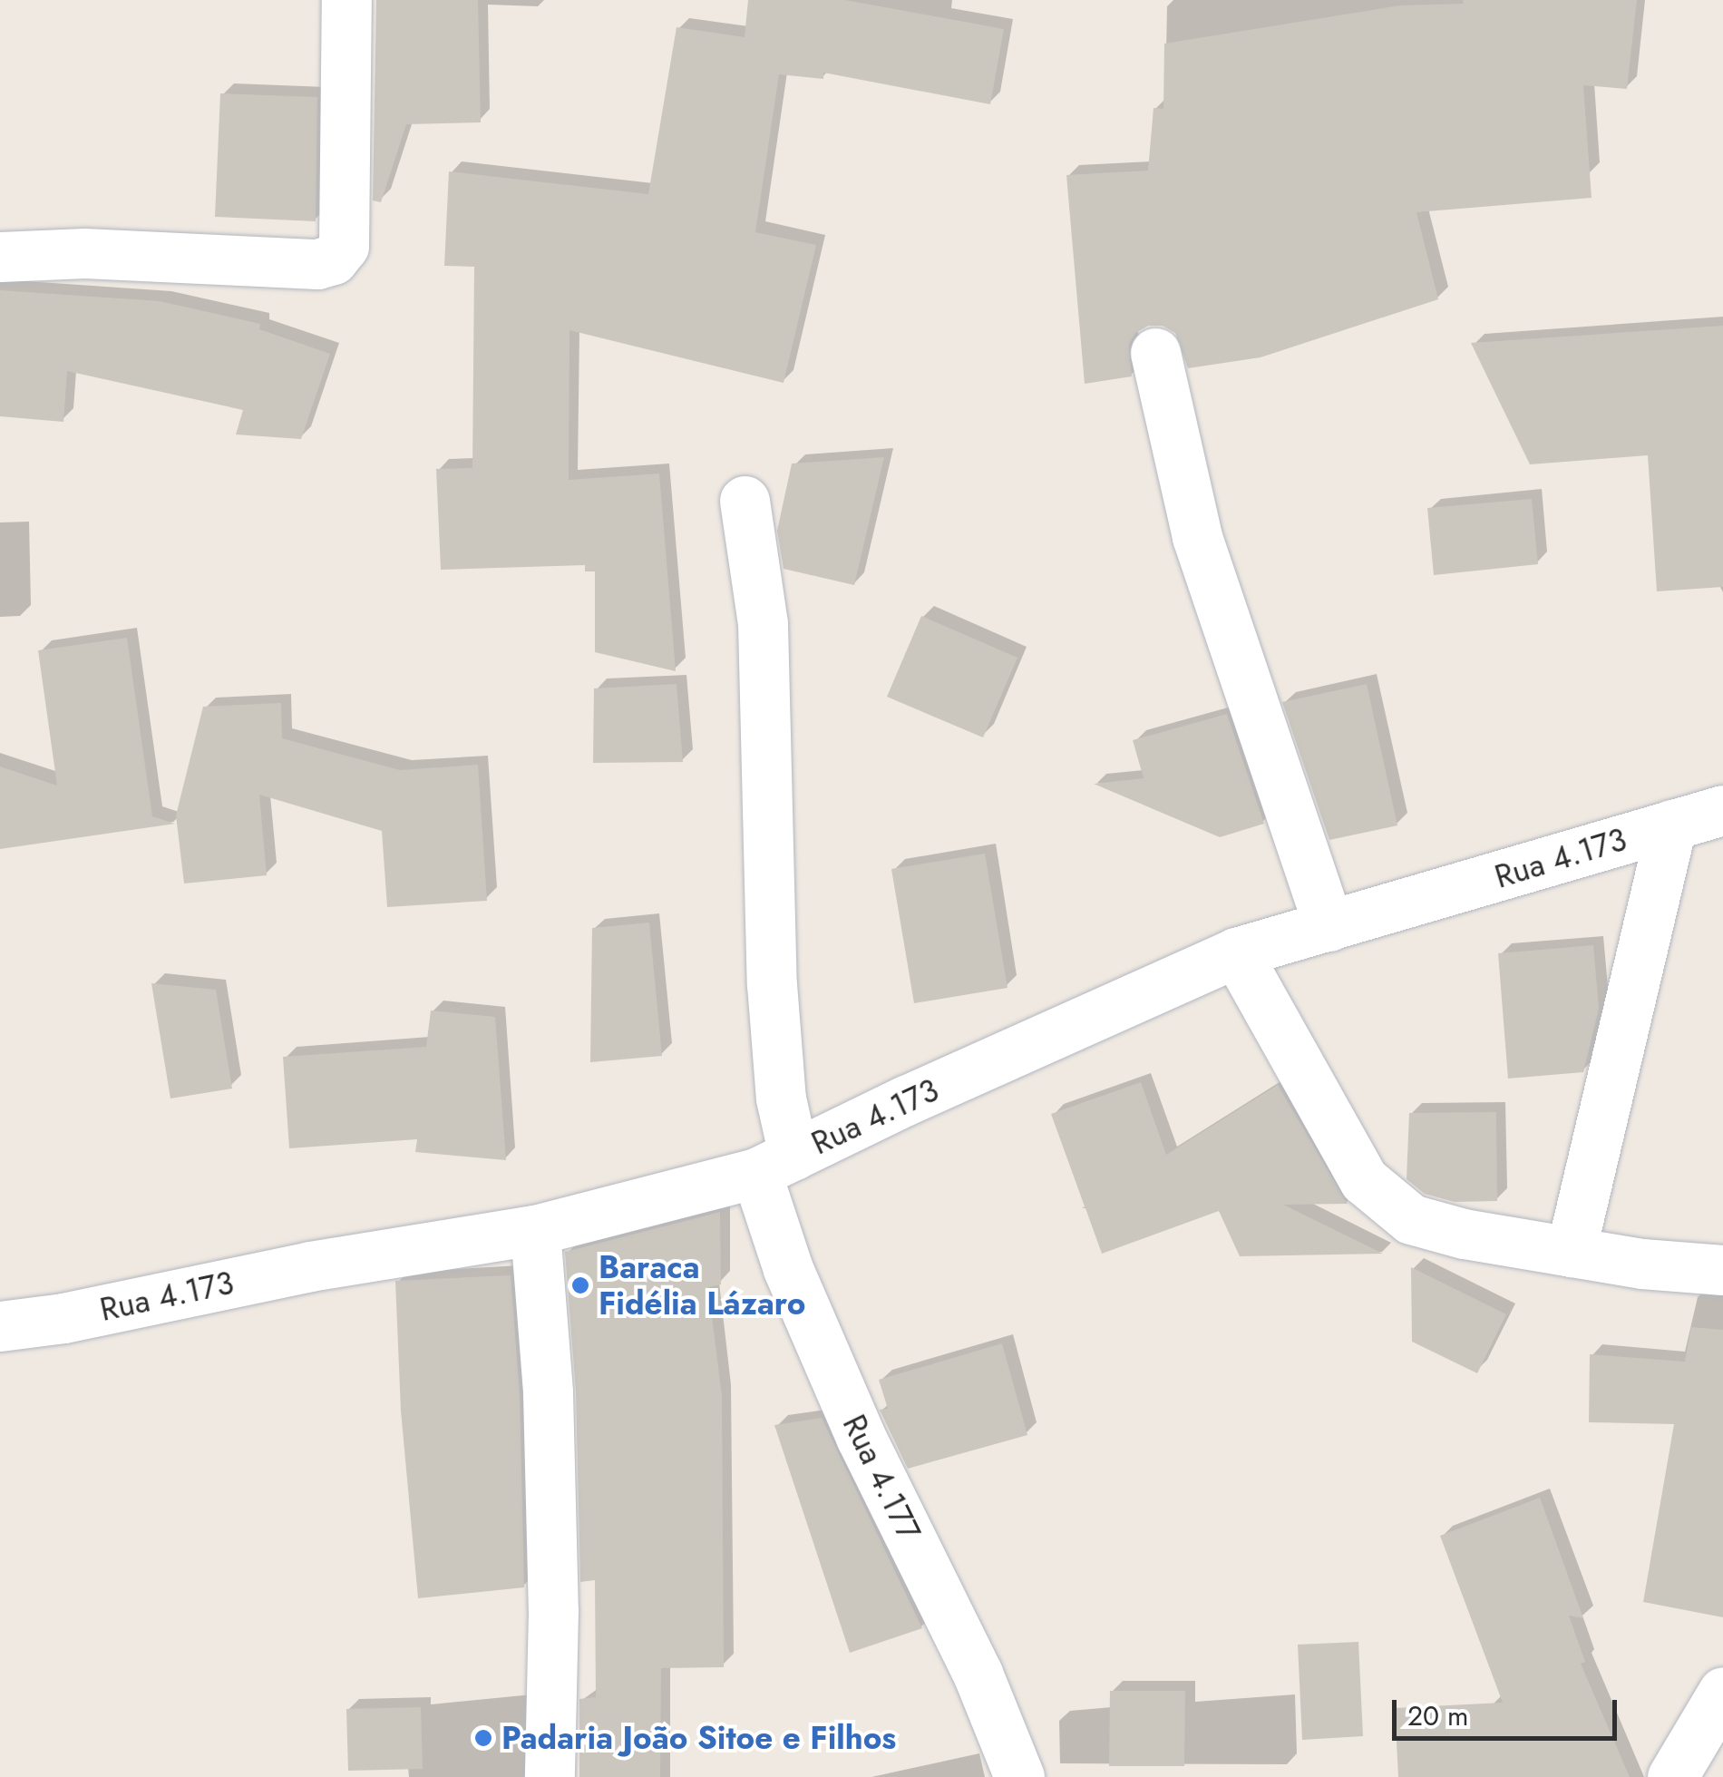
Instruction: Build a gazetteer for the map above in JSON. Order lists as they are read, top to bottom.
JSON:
{
  "streets": {
    "street": ["Rua 4.173", "Rua 4.177"]
  },
  "crossings": [
    ["Rua 4.173", "Rua 4.177"]
  ],
  "places": ["Baraca Fidélia Lázaro", "Padaria João Sitoe e Filhos"],
  "scale_bar": "20 m"
}
